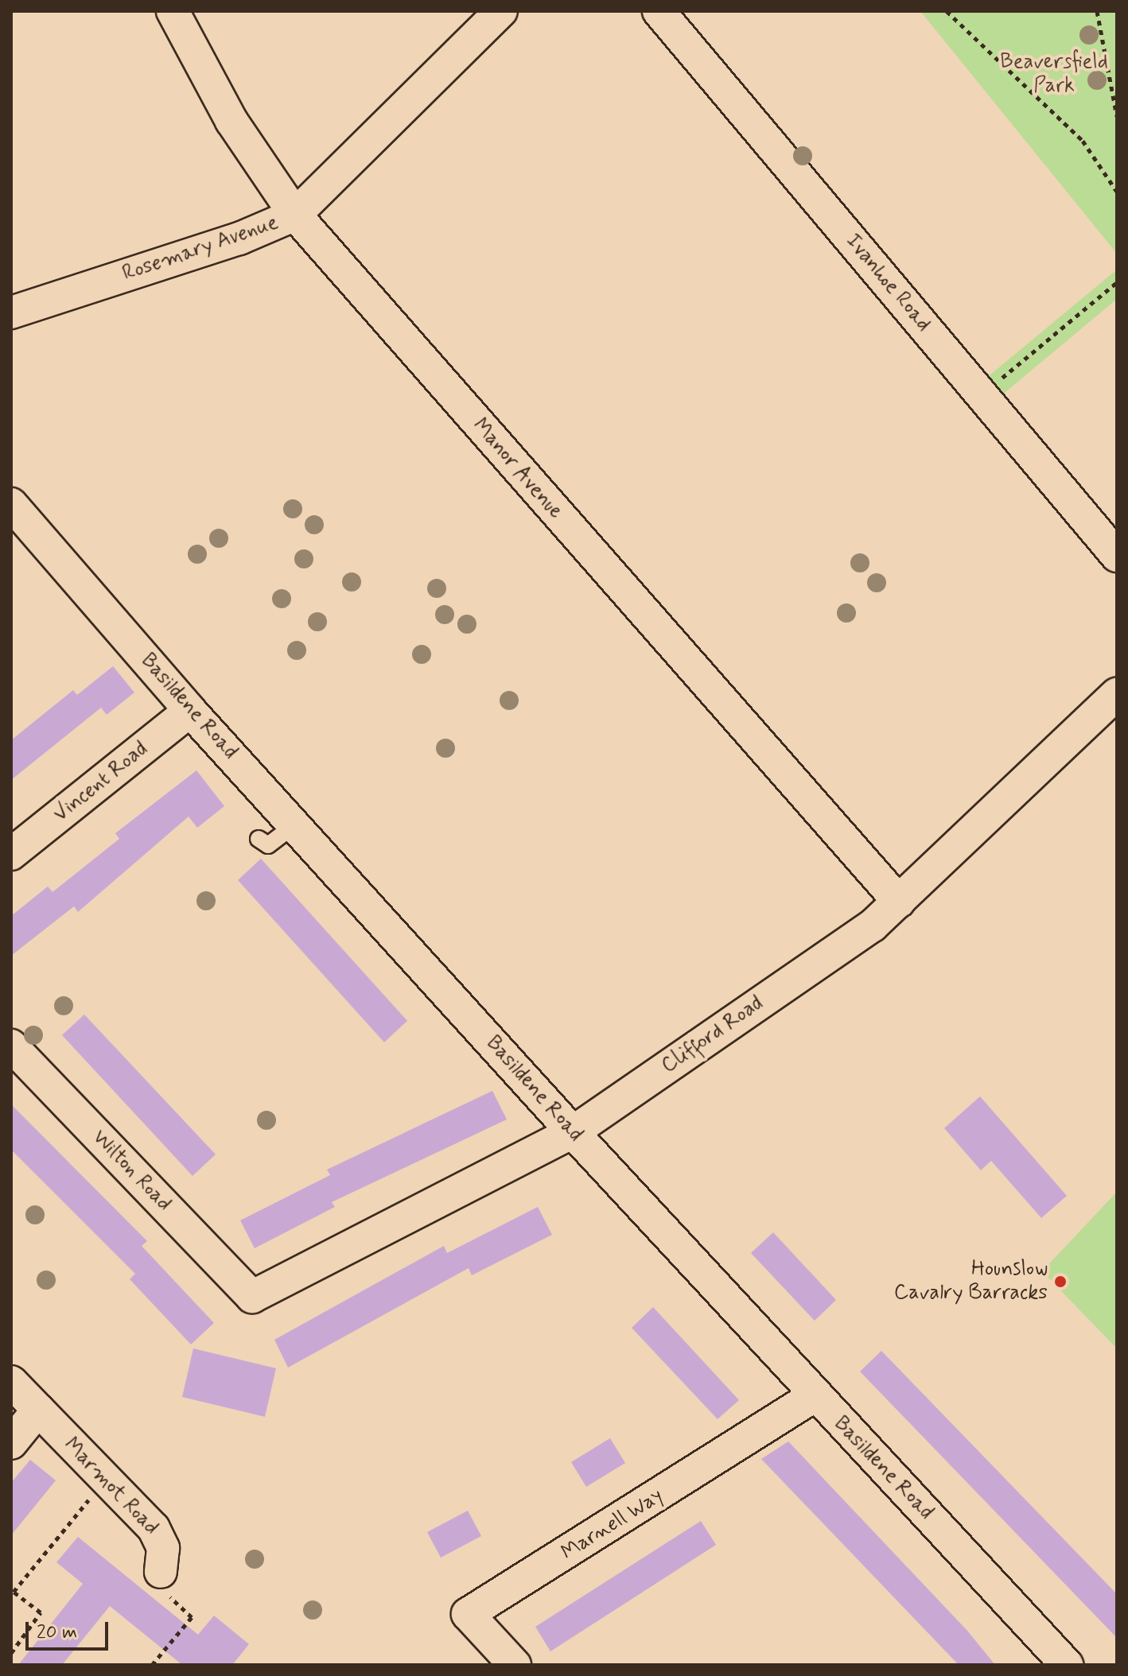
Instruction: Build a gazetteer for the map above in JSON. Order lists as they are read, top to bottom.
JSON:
{
  "streets": {
    "street": [
      "Rosemary Avenue",
      "Ivanhoe Road",
      "Manor Avenue",
      "Basildene Road",
      "Vincent Road",
      "Clifford Road",
      "Wilton Road",
      "Marmot Road",
      "Marnell Way"
    ]
  },
  "crossings": [
    ["Rosemary Avenue", "Manor Avenue"],
    ["Manor Avenue", "Clifford Road"],
    ["Basildene Road", "Vincent Road"],
    ["Basildene Road", "Clifford Road"],
    ["Basildene Road", "Marnell Way"],
    ["Clifford Road", "Wilton Road"]
  ],
  "parks": ["Beaversfield Park"],
  "places": ["Hounslow Cavalry Barracks"],
  "scale_bar": "20 m"
}
